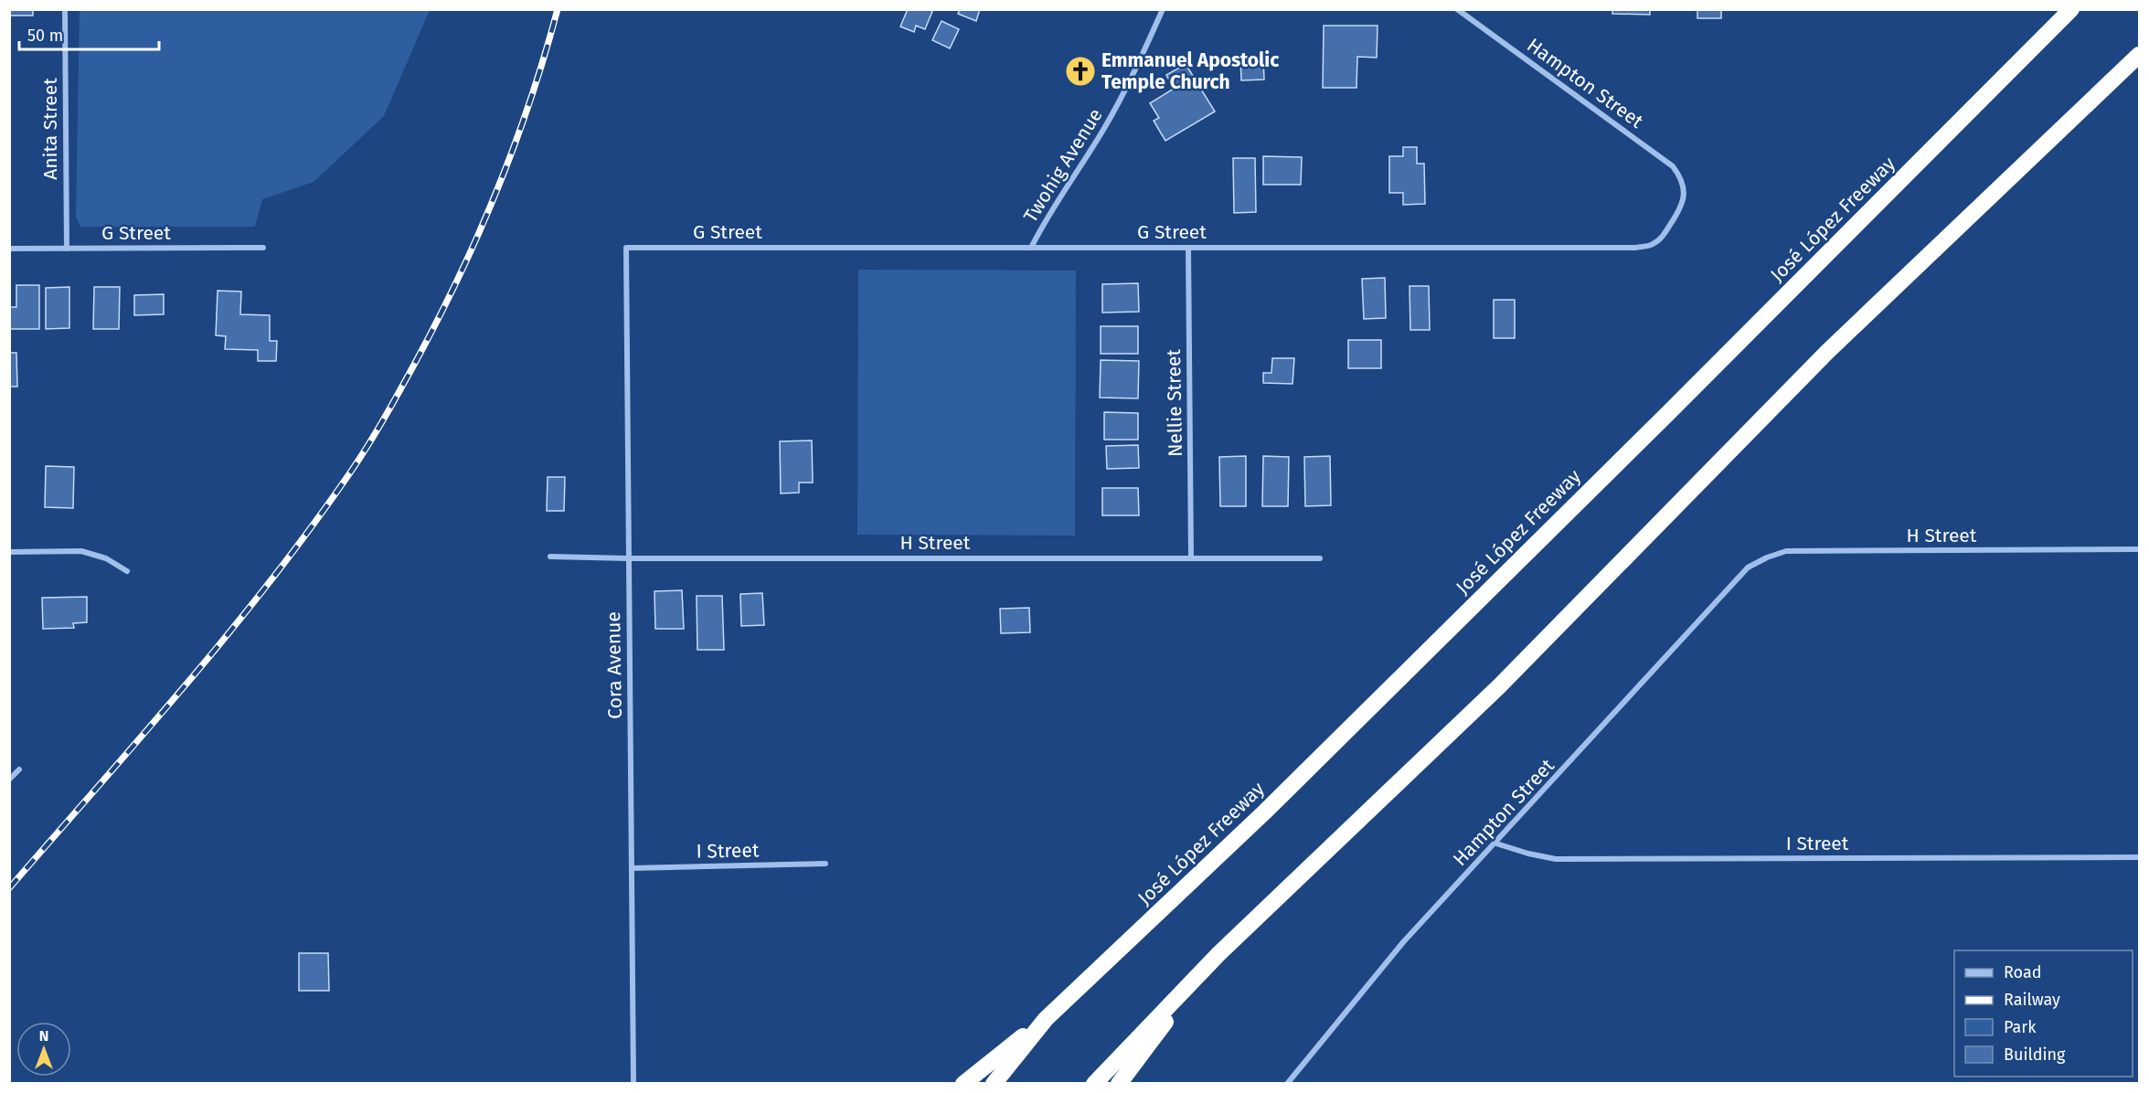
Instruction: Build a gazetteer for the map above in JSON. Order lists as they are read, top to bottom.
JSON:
{
  "streets": {
    "highway": ["José López Freeway"],
    "street": [
      "Hampton Street",
      "Anita Street",
      "Twohig Avenue",
      "G Street",
      "Nellie Street",
      "H Street",
      "Cora Avenue",
      "I Street"
    ]
  },
  "crossings": [
    ["Hampton Street", "G Street"],
    ["Hampton Street", "H Street"],
    ["Hampton Street", "I Street"],
    ["Anita Street", "G Street"],
    ["Twohig Avenue", "G Street"],
    ["G Street", "Nellie Street"],
    ["G Street", "Cora Avenue"],
    ["Nellie Street", "H Street"],
    ["H Street", "Cora Avenue"],
    ["Cora Avenue", "I Street"]
  ],
  "places": {
    "church": ["Emmanuel Apostolic Temple Church"]
  },
  "legend": [
    "Road",
    "Railway",
    "Park",
    "Building"
  ],
  "scale_bar": "50 m",
  "north": "top"
}
